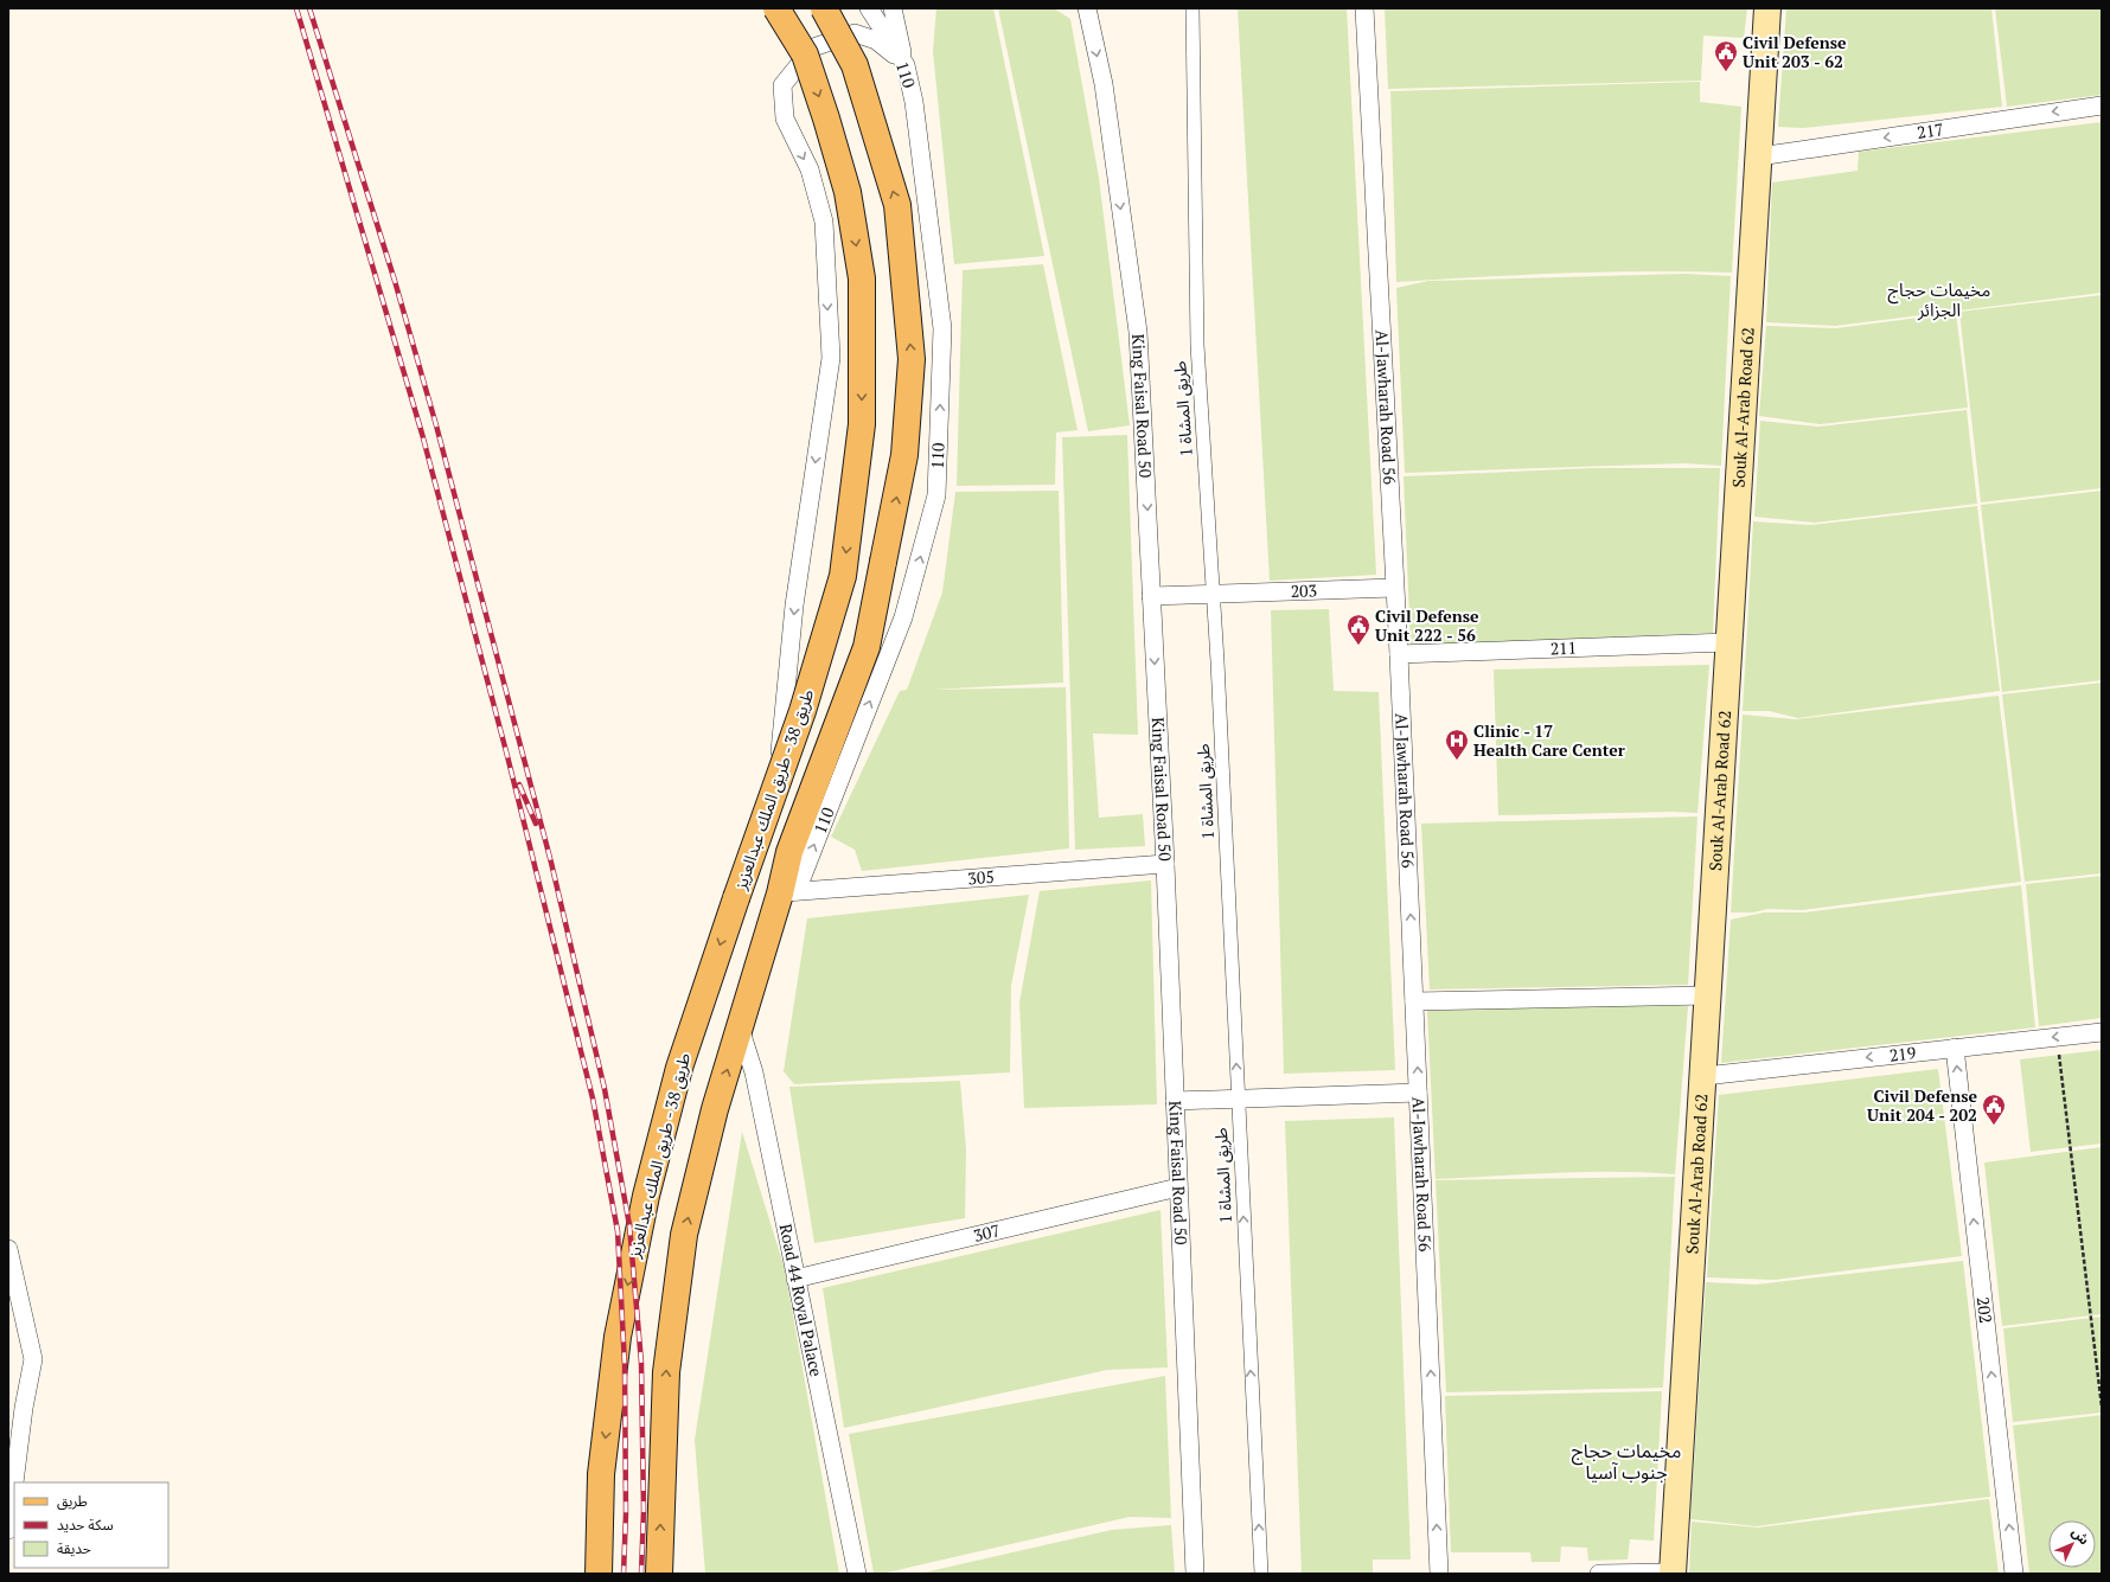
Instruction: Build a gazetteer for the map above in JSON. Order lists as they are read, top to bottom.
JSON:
{
  "streets": {
    "main road": ["Souk Al-Arab Road 62", "طريق 38 - طريق الملك عبدالعزيز"],
    "street": [
      "110",
      "217",
      "King Faisal Road 50",
      "Al-Jawharah Road 56",
      "طريق المشاة 1",
      "203",
      "211",
      "305",
      "219",
      "307",
      "Road 44 Royal Palace",
      "202"
    ]
  },
  "crossings": [
    ["110", "305"],
    ["217", "Souk Al-Arab Road 62"],
    ["King Faisal Road 50", "203"],
    ["King Faisal Road 50", "305"],
    ["King Faisal Road 50", "307"],
    ["Al-Jawharah Road 56", "203"],
    ["Al-Jawharah Road 56", "211"],
    ["Souk Al-Arab Road 62", "211"],
    ["Souk Al-Arab Road 62", "219"],
    ["طريق المشاة 1", "203"],
    ["219", "202"],
    ["307", "Road 44 Royal Palace"]
  ],
  "one_way": [
    "110",
    "217",
    "King Faisal Road 50",
    "Al-Jawharah Road 56",
    "طريق المشاة 1",
    "219",
    "202"
  ],
  "districts": ["مخيمات حجاج الجزائر", "مخيمات حجاج جنوب آسيا"],
  "places": {
    "public building": ["Civil Defense Unit 203 - 62", "Civil Defense Unit 222 - 56", "Civil Defense Unit 204 - 202"],
    "hospital": ["Clinic - 17 Health Care Center"]
  },
  "legend": ["طريق", "سكة حديد", "حديقة"],
  "north": "top right"
}
